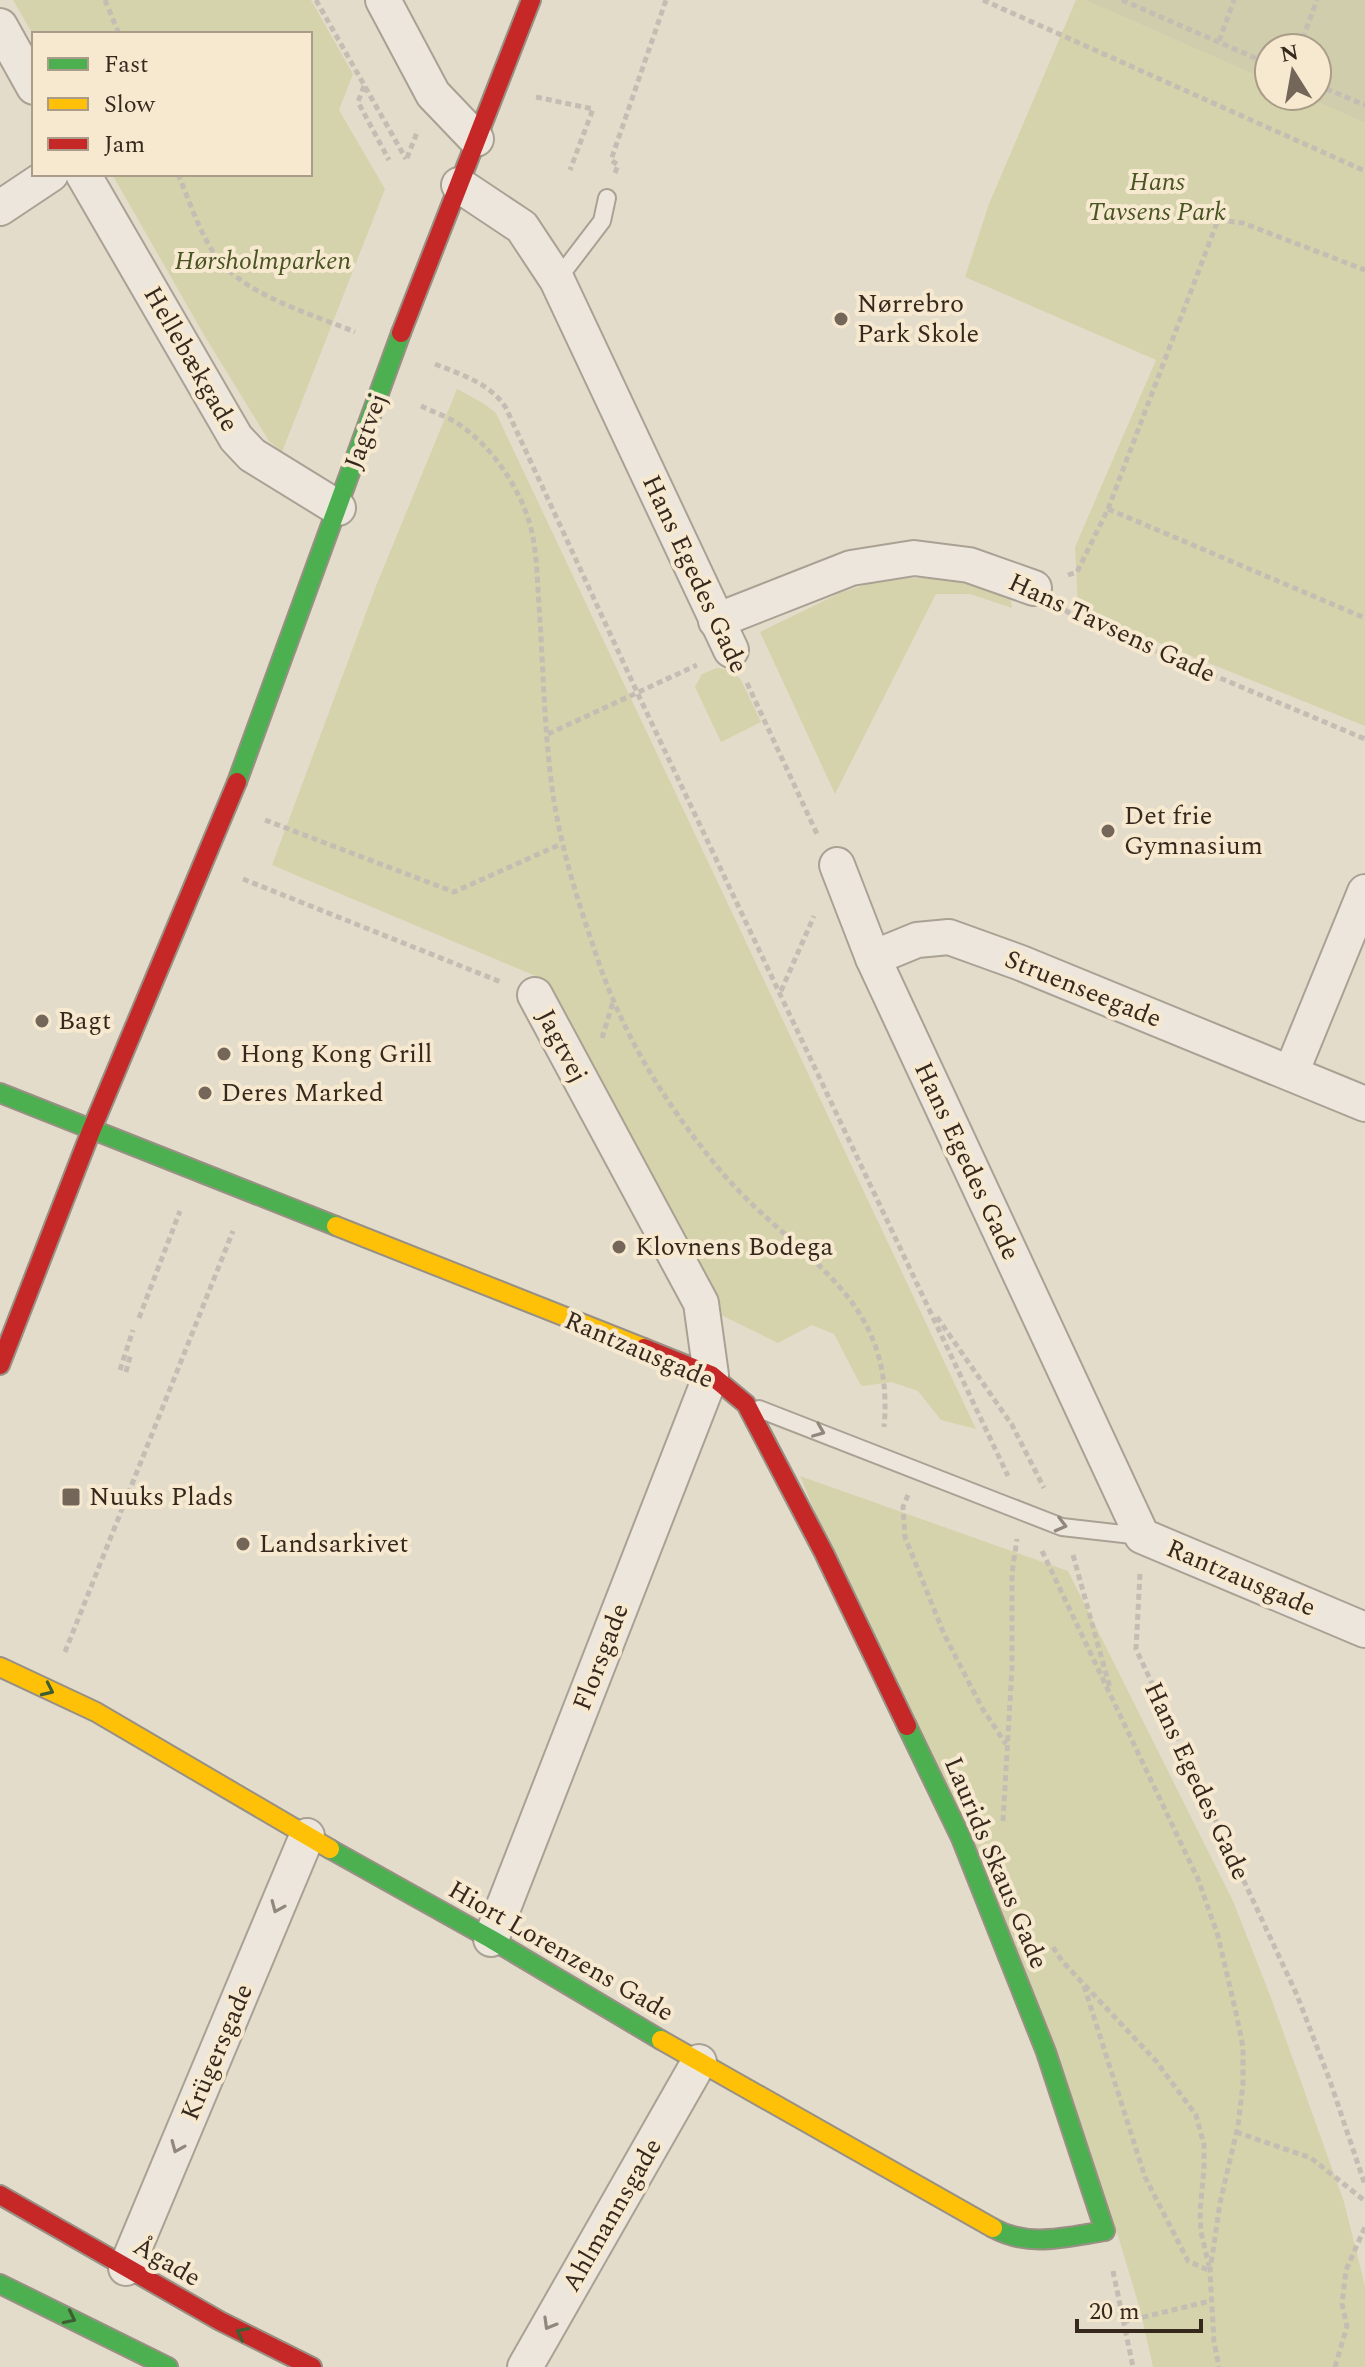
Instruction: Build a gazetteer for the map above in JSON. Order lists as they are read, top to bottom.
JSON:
{
  "streets": {
    "street": [
      "Hellebækgade",
      "Jagtvej",
      "Hans Egedes Gade",
      "Hans Tavsens Gade",
      "Struenseegade",
      "Rantzausgade",
      "Florsgade",
      "Laurids Skaus Gade",
      "Hiort Lorenzens Gade",
      "Krügersgade",
      "Ahlmannsgade",
      "Ågade"
    ]
  },
  "crossings": [
    ["Hellebækgade", "Jagtvej"],
    ["Jagtvej", "Hans Egedes Gade"],
    ["Jagtvej", "Rantzausgade"],
    ["Jagtvej", "Florsgade"],
    ["Hans Egedes Gade", "Hans Tavsens Gade"],
    ["Hans Egedes Gade", "Struenseegade"],
    ["Hans Egedes Gade", "Rantzausgade"],
    ["Rantzausgade", "Florsgade"],
    ["Rantzausgade", "Laurids Skaus Gade"],
    ["Florsgade", "Hiort Lorenzens Gade"],
    ["Laurids Skaus Gade", "Hiort Lorenzens Gade"],
    ["Hiort Lorenzens Gade", "Krügersgade"],
    ["Hiort Lorenzens Gade", "Ahlmannsgade"],
    ["Krügersgade", "Ågade"]
  ],
  "one_way": ["Krügersgade", "Ahlmannsgade"],
  "parks": ["Hans Tavsens Park", "Hørsholmparken"],
  "places": {
    "other": [
      "Nørrebro Park Skole",
      "Det frie Gymnasium",
      "Bagt",
      "Hong Kong Grill",
      "Deres Marked",
      "Klovnens Bodega",
      "Landsarkivet"
    ],
    "transit": ["Nuuks Plads"]
  },
  "legend": ["Fast", "Slow", "Jam"],
  "scale_bar": "20 m",
  "north": "top"
}
